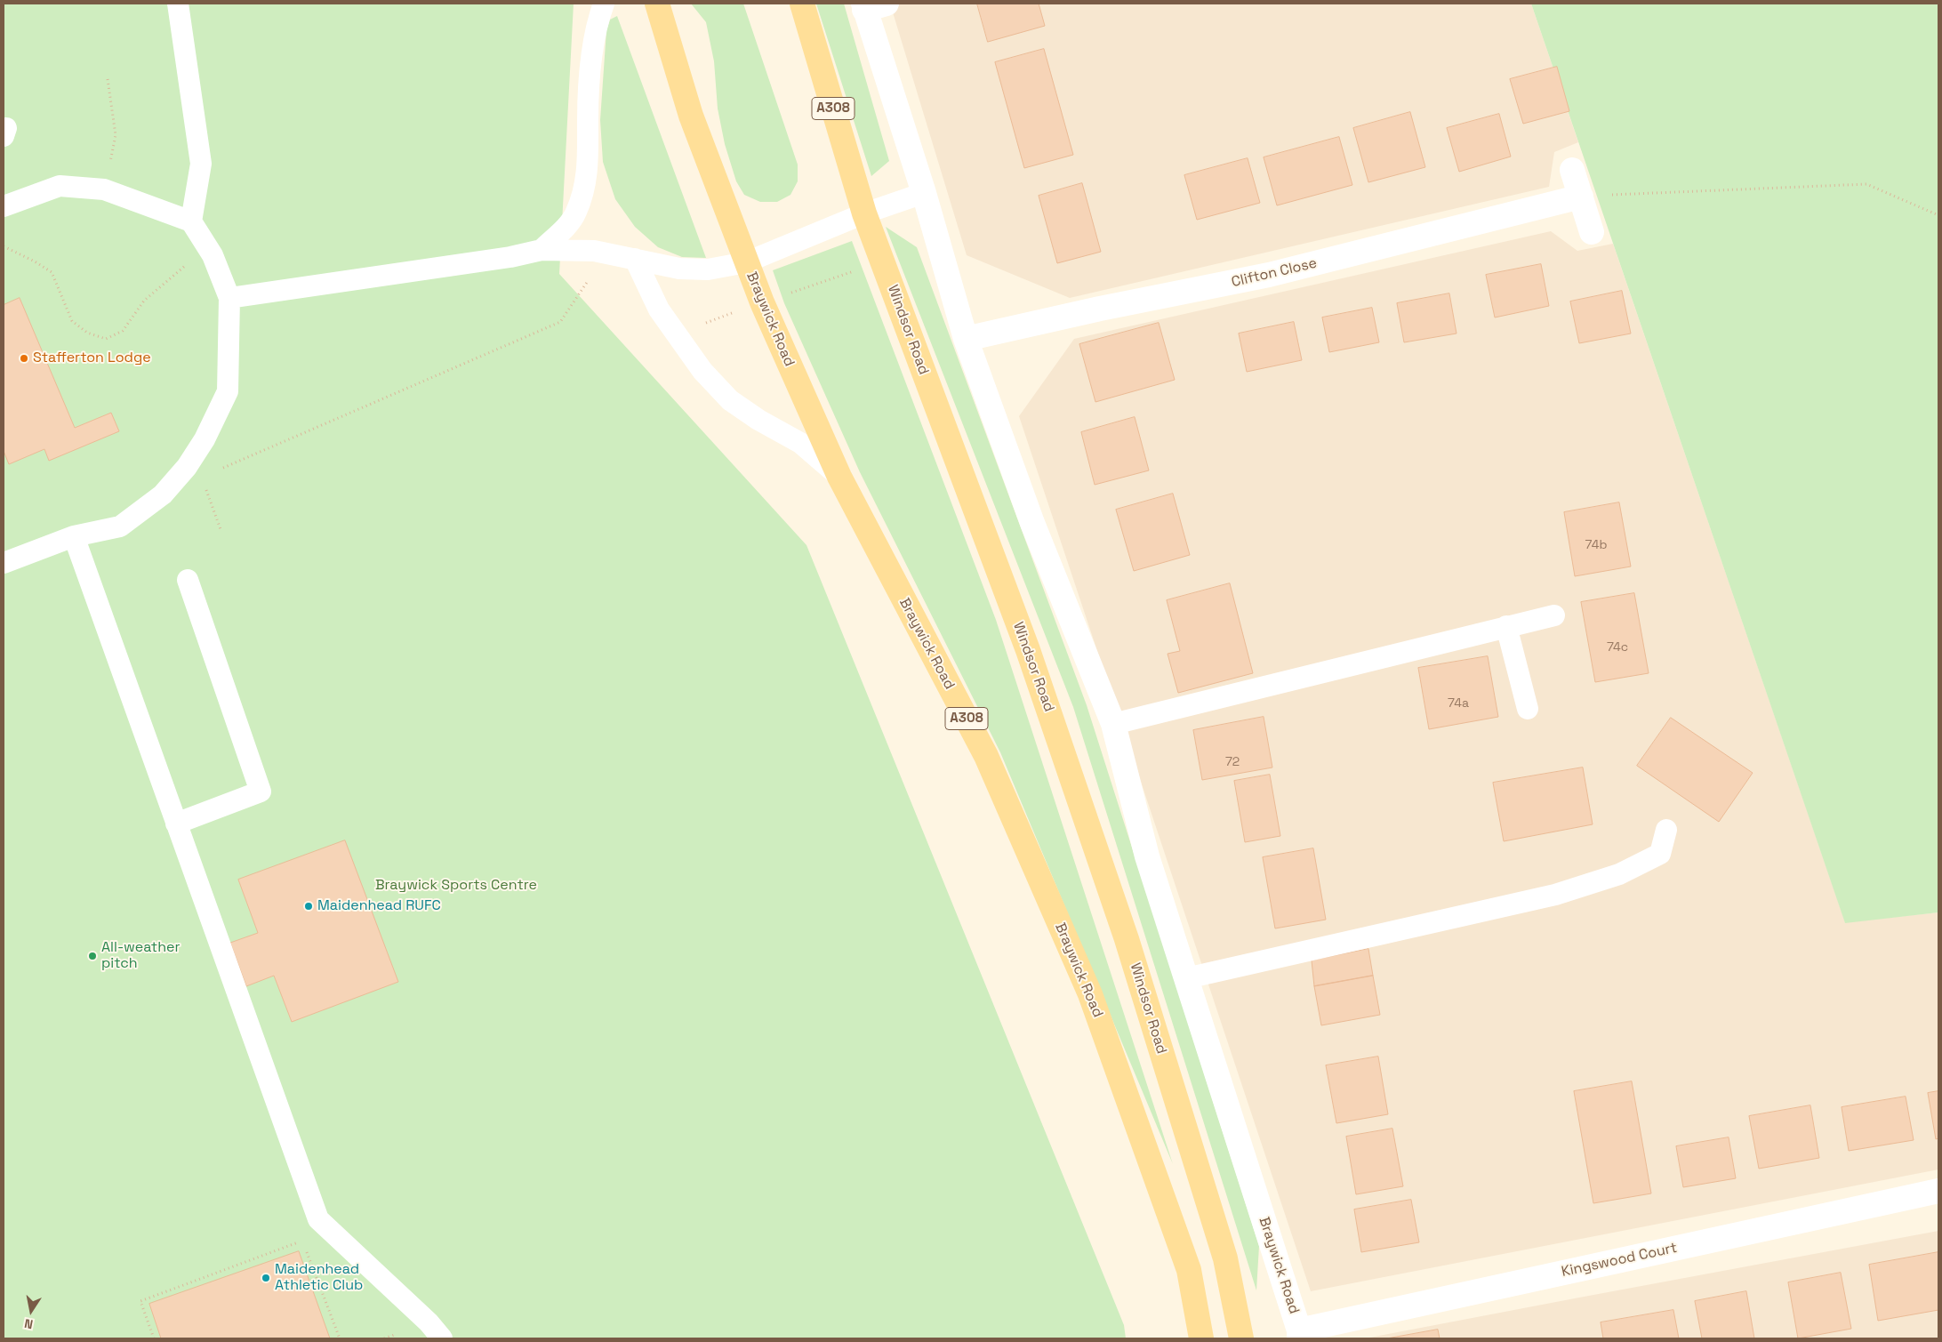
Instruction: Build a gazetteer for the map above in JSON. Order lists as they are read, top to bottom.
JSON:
{
  "streets": {
    "main road": ["A308", "Braywick Road", "Windsor Road"],
    "street": ["Clifton Close", "Kingswood Court"]
  },
  "crossings": [
    ["Clifton Close", "Braywick Road"],
    ["Braywick Road", "Kingswood Court"]
  ],
  "parks": ["Braywick Sports Centre"],
  "places": [
    "Stafferton Lodge",
    "Maidenhead RUFC",
    "All-weather pitch",
    "Maidenhead Athletic Club"
  ],
  "house_numbers": [
    "74b",
    "74c",
    "74a",
    "72"
  ],
  "north": "bottom"
}
